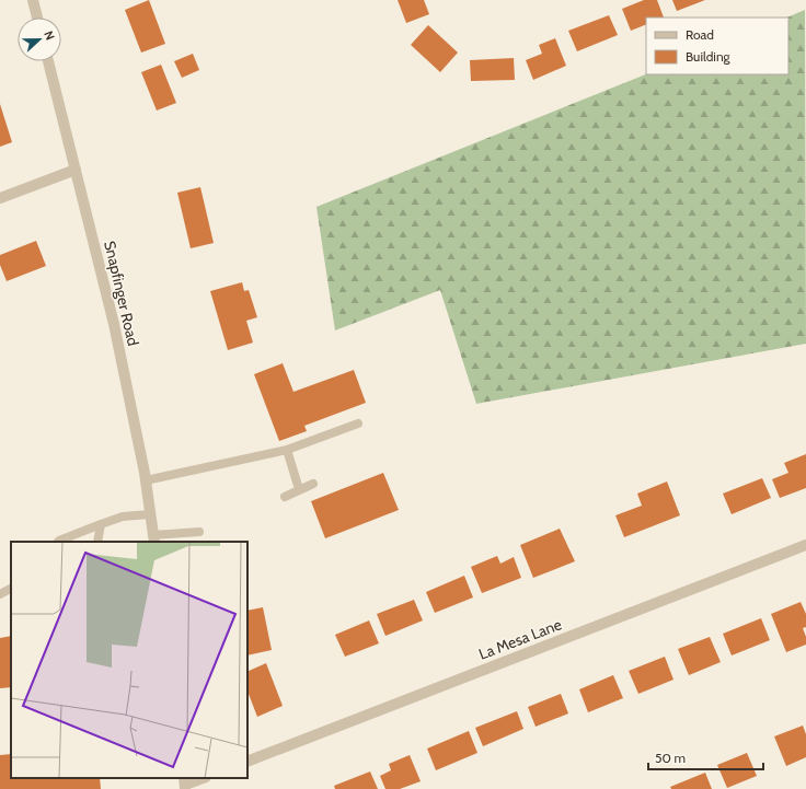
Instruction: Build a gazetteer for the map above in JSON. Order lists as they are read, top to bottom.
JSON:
{
  "streets": {
    "street": ["Snapfinger Road", "La Mesa Lane"]
  },
  "legend": ["Road", "Building"],
  "scale_bar": "50 m",
  "north": "right"
}
